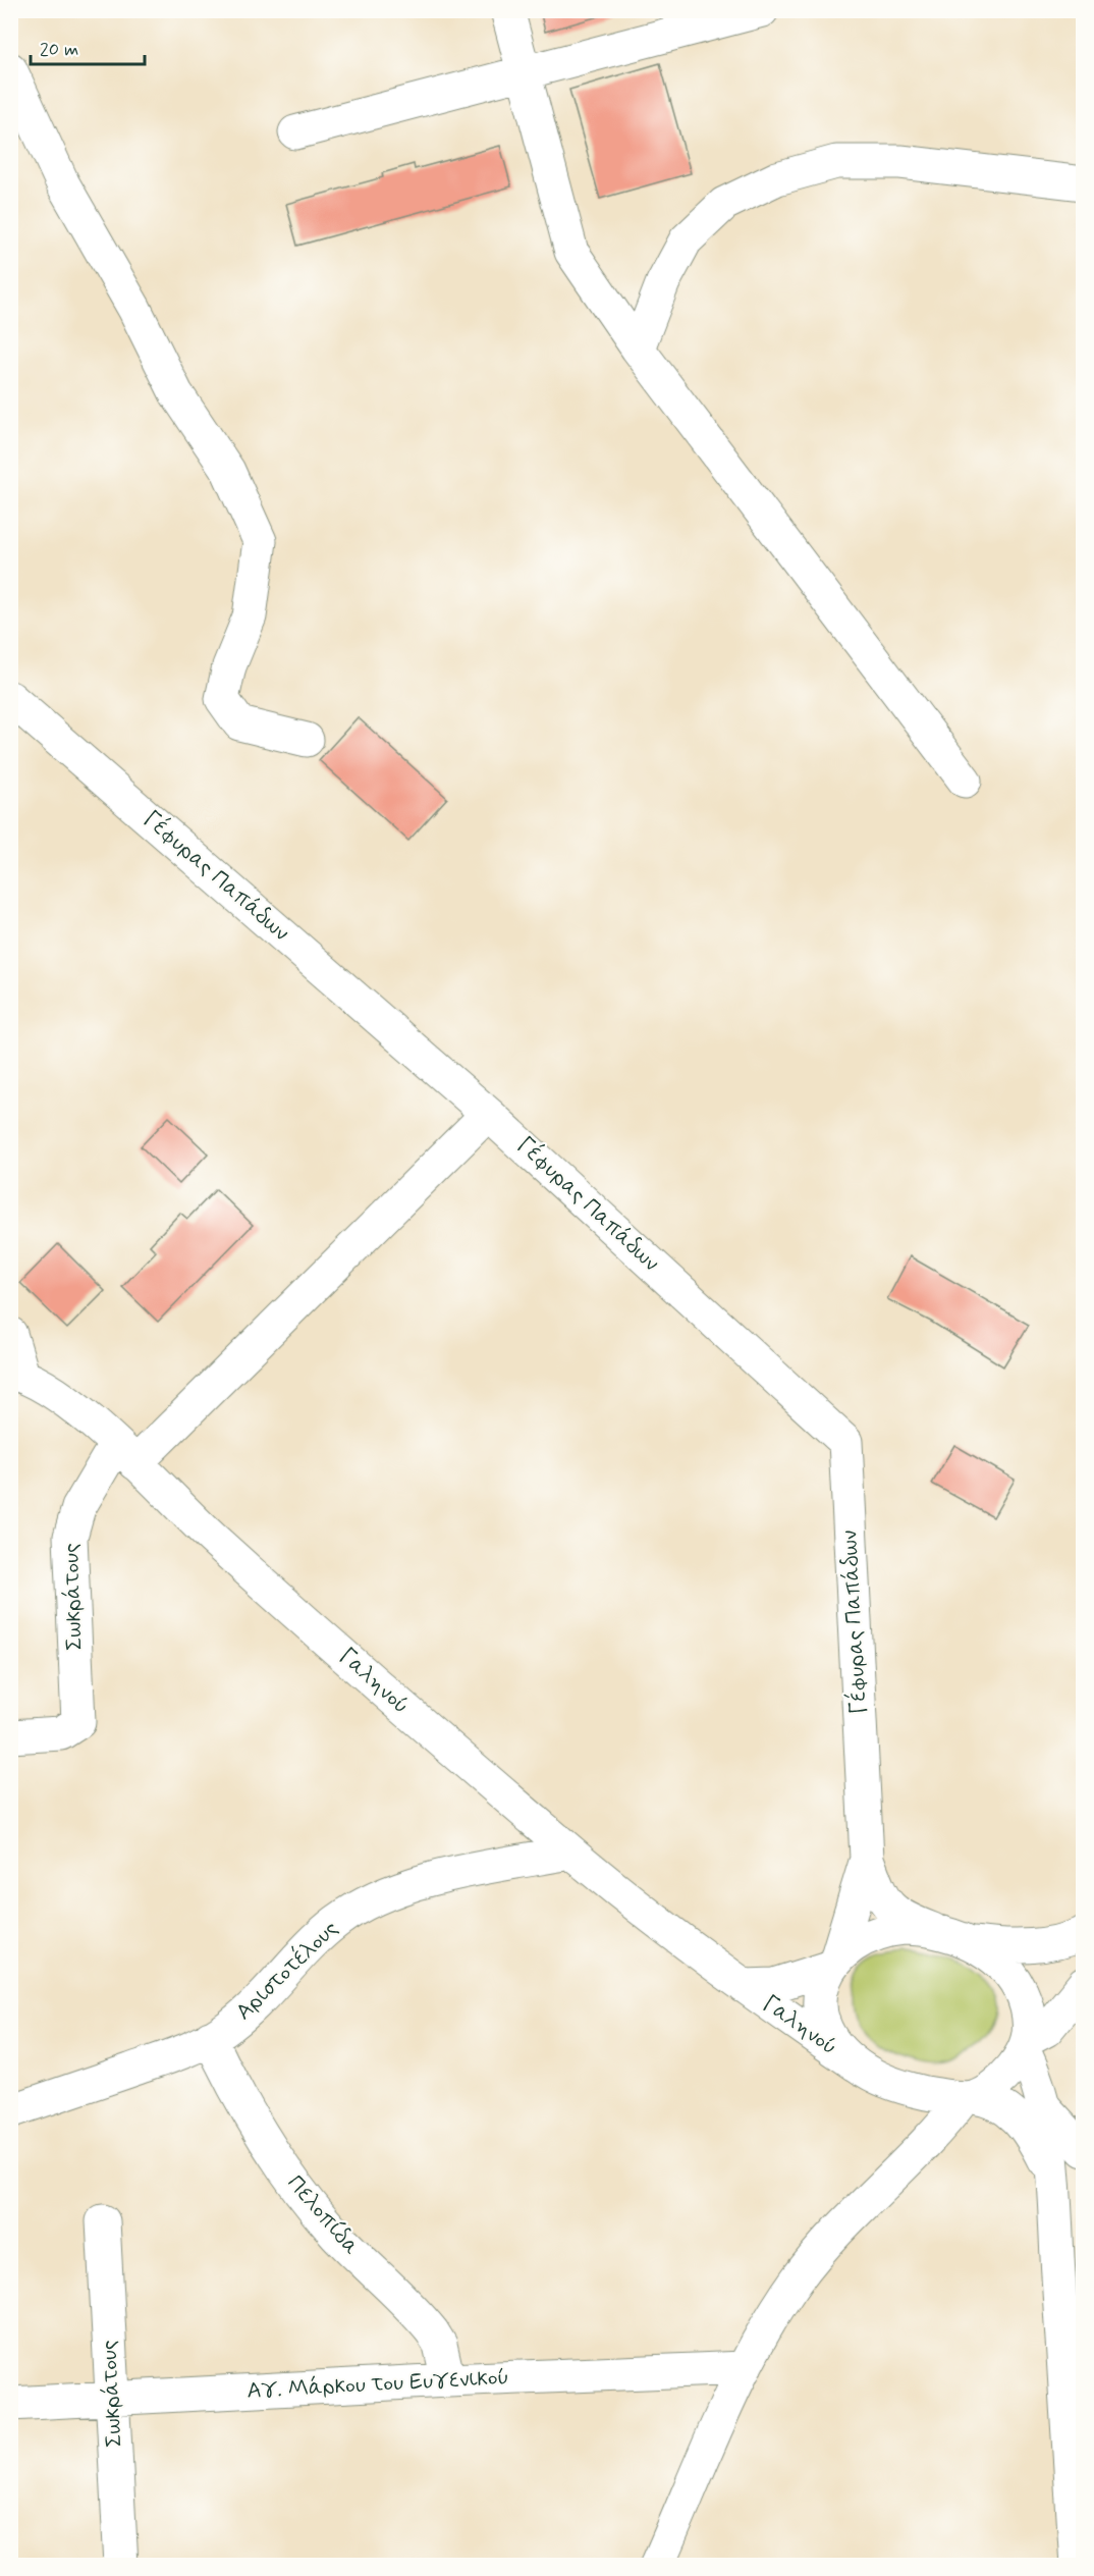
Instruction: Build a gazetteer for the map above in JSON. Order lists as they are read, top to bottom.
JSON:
{
  "streets": {
    "street": [
      "Γέφυρας Παπάδων",
      "Σωκράτους",
      "Γαληνού",
      "Αριστοτέλους",
      "Πελοπίδα",
      "Αγ. Μάρκου του Ευγενικού"
    ]
  },
  "crossings": [
    ["Γέφυρας Παπάδων", "Σωκράτους"],
    ["Γέφυρας Παπάδων", "Γαληνού"],
    ["Σωκράτους", "Γαληνού"],
    ["Σωκράτους", "Αγ. Μάρκου του Ευγενικού"],
    ["Γαληνού", "Αριστοτέλους"],
    ["Αριστοτέλους", "Πελοπίδα"],
    ["Πελοπίδα", "Αγ. Μάρκου του Ευγενικού"]
  ],
  "scale_bar": "20 m"
}
